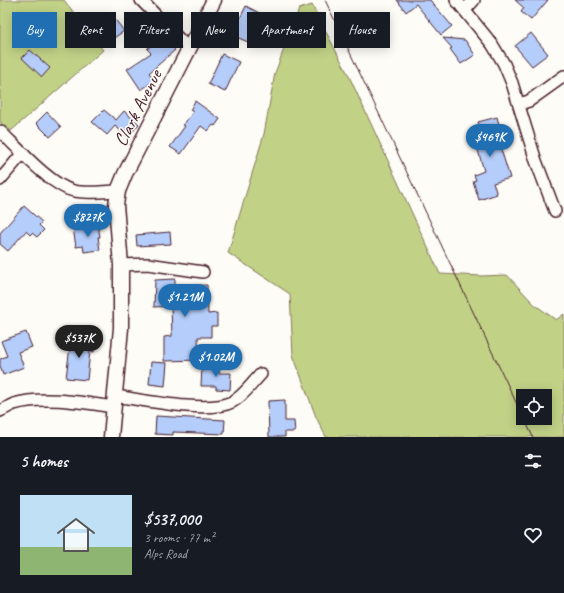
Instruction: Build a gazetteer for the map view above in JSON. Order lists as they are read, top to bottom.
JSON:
{
  "streets": {
    "street": ["Clark Avenue"]
  },
  "page": {
    "chip": [
      "Buy",
      "Rent",
      "Filters",
      "New",
      "Apartment",
      "House"
    ],
    "price": [
      "$469K",
      "$827K",
      "$1.21M",
      "$537K",
      "$1.02M"
    ],
    "heading": "5 homes",
    "list": [
      {
        "name": "$537,000",
        "note": "3 rooms · 77 m² · Alps Road"
      }
    ]
  }
}
